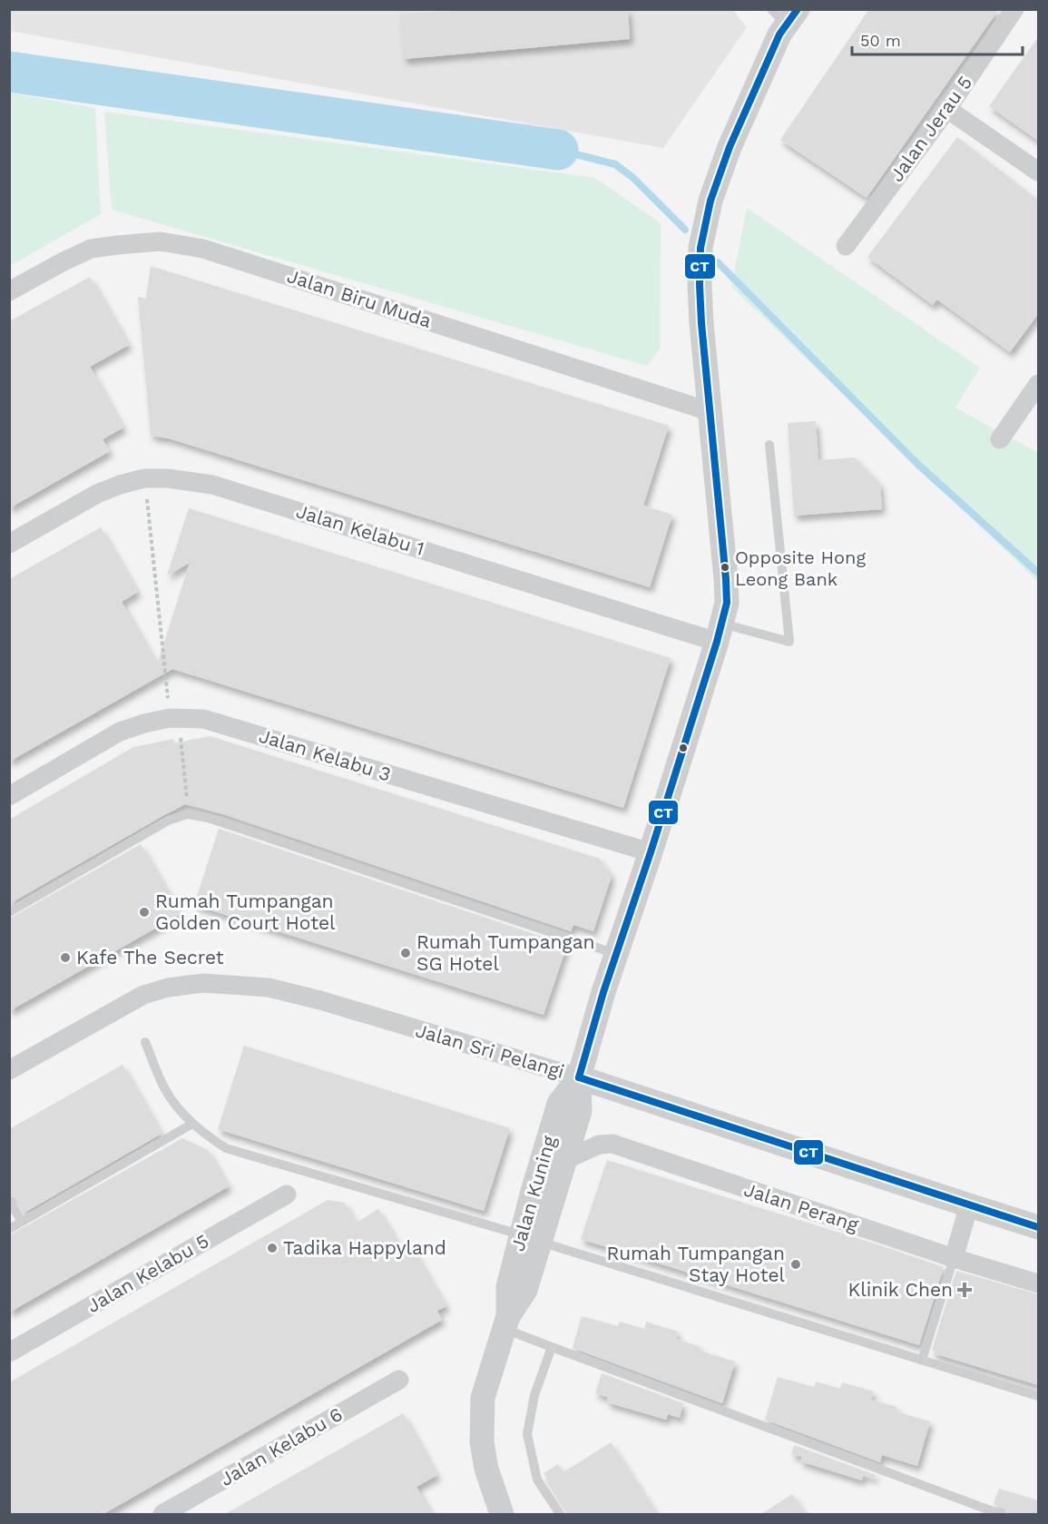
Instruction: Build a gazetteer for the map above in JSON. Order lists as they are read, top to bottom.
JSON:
{
  "streets": {
    "street": [
      "Jalan Jerau 5",
      "Jalan Biru Muda",
      "Jalan Kelabu 1",
      "Jalan Kelabu 3",
      "Jalan Sri Pelangi",
      "Jalan Kuning",
      "Jalan Perang",
      "Jalan Kelabu 5",
      "Jalan Kelabu 6"
    ]
  },
  "crossings": [
    ["Jalan Biru Muda", "Jalan Kuning"],
    ["Jalan Kelabu 1", "Jalan Kuning"],
    ["Jalan Kelabu 3", "Jalan Kuning"],
    ["Jalan Sri Pelangi", "Jalan Kuning"],
    ["Jalan Kuning", "Jalan Perang"]
  ],
  "places": {
    "other": [
      "Opposite Hong Leong Bank",
      "Rumah Tumpangan Golden Court Hotel",
      "Rumah Tumpangan SG Hotel",
      "Kafe The Secret",
      "Tadika Happyland",
      "Rumah Tumpangan Stay Hotel"
    ],
    "health": ["Klinik Chen"]
  },
  "lines": ["transit line CT"],
  "scale_bar": "50 m"
}
